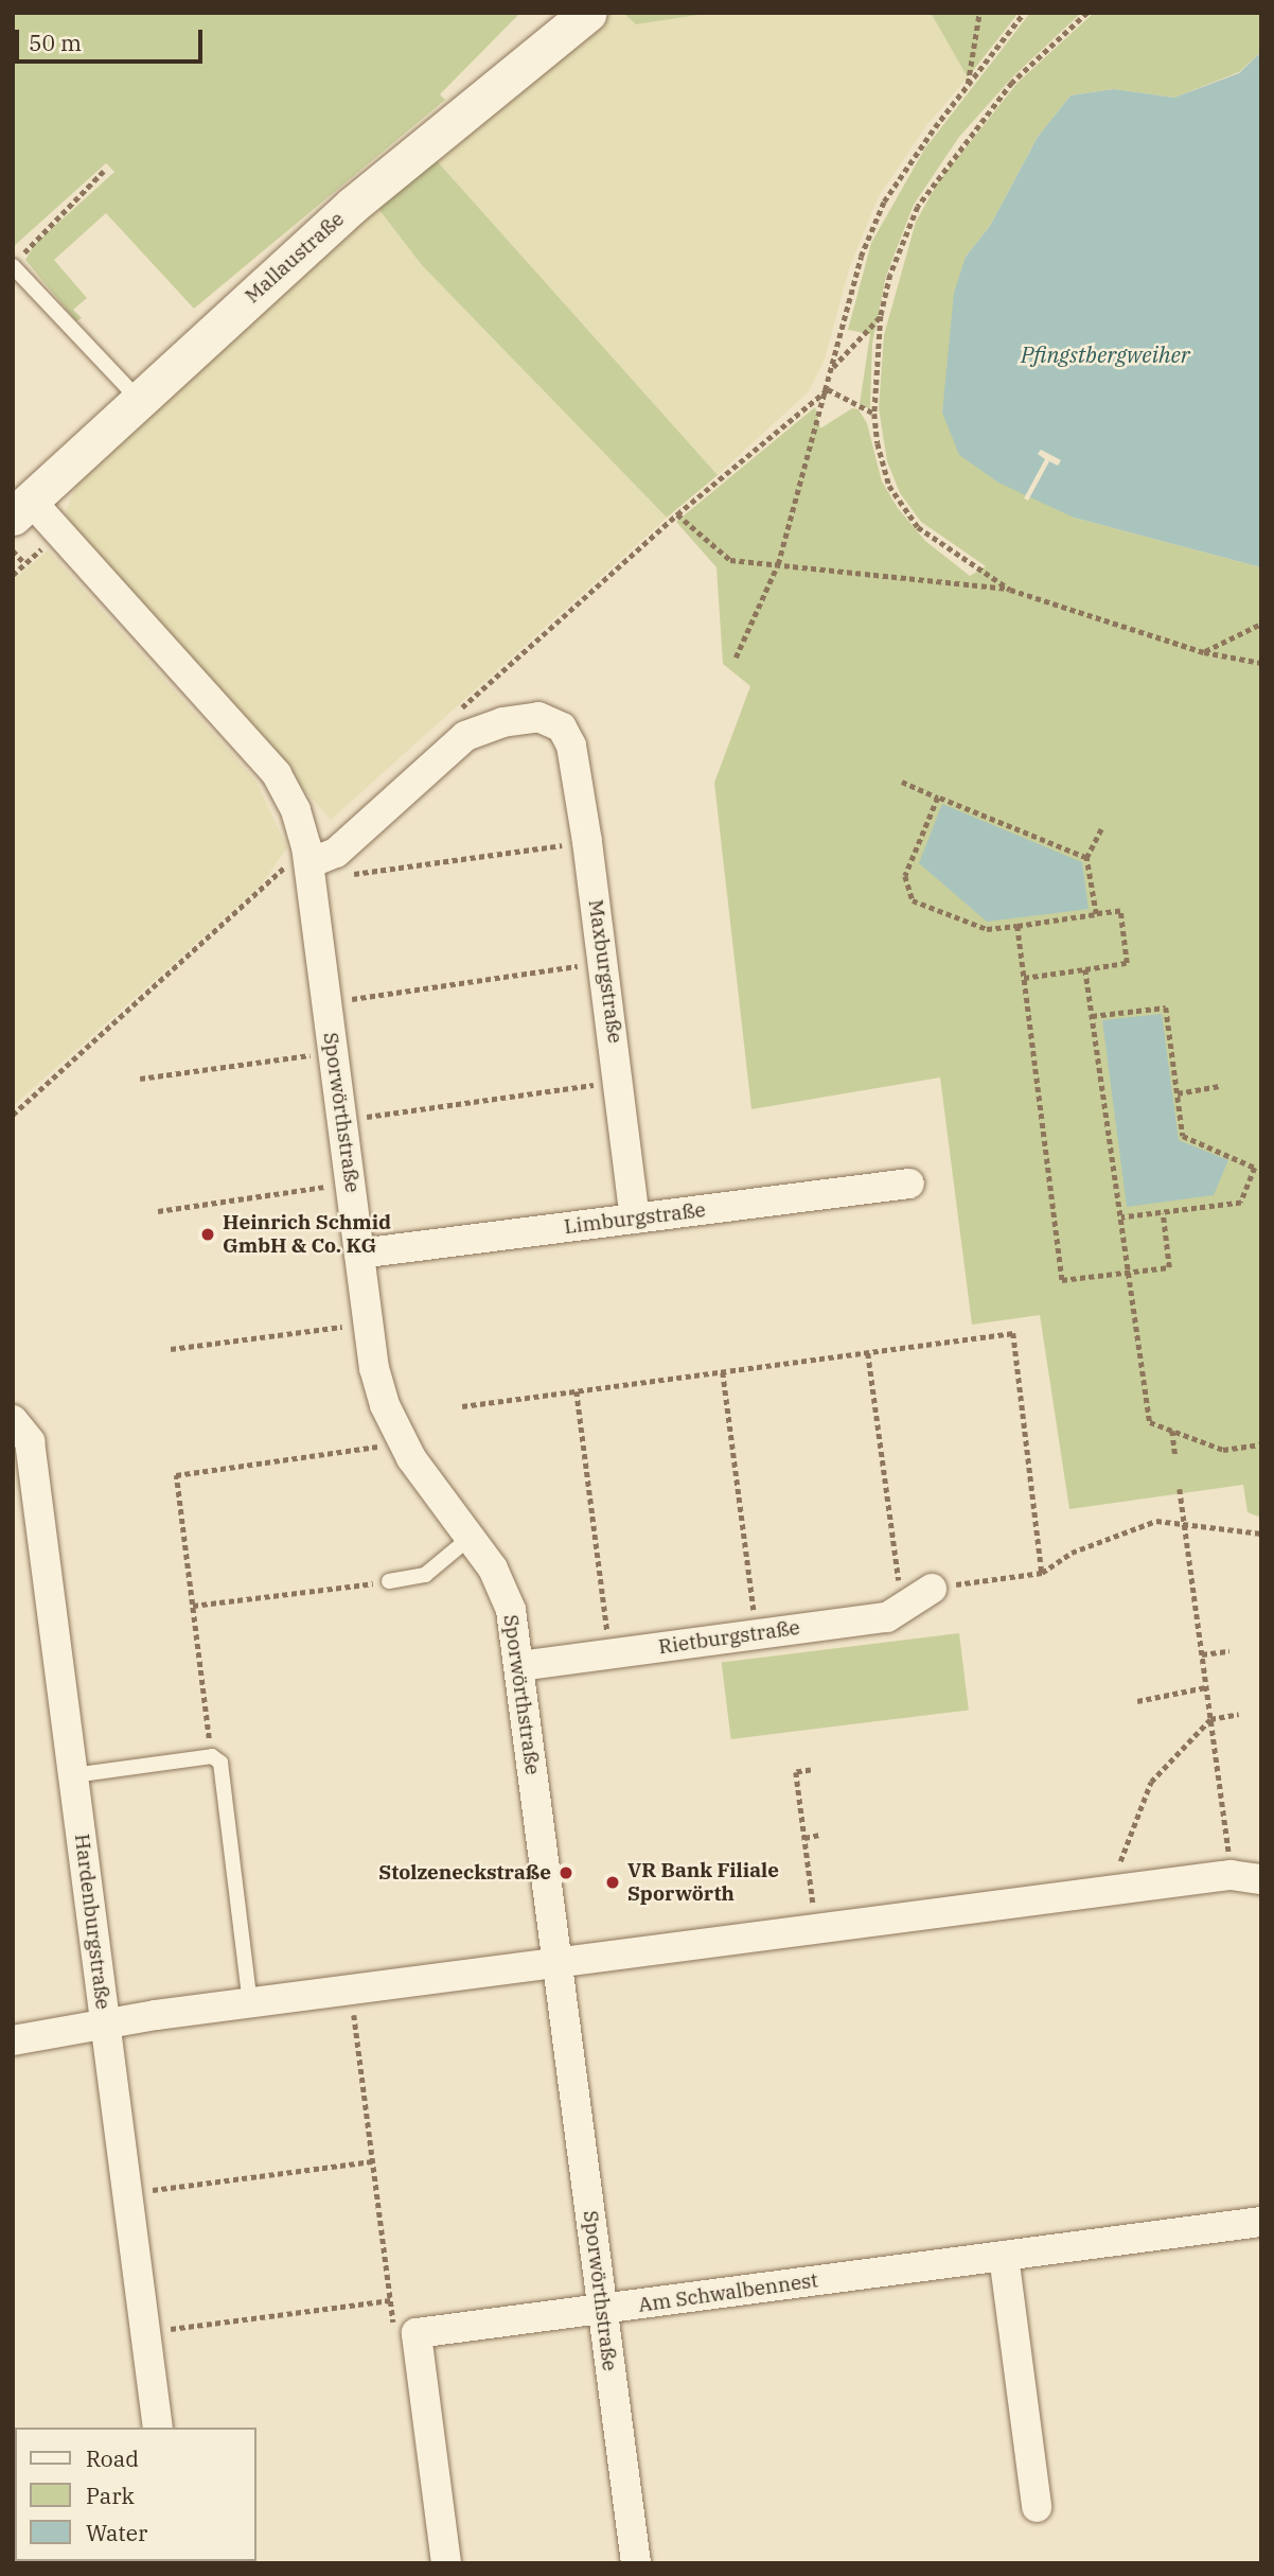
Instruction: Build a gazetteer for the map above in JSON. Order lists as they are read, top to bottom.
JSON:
{
  "streets": {
    "street": [
      "Mallaustraße",
      "Maxburgstraße",
      "Sporwörthstraße",
      "Limburgstraße",
      "Rietburgstraße",
      "Hardenburgstraße",
      "Am Schwalbennest"
    ]
  },
  "crossings": [
    ["Mallaustraße", "Sporwörthstraße"],
    ["Maxburgstraße", "Sporwörthstraße"],
    ["Maxburgstraße", "Limburgstraße"],
    ["Sporwörthstraße", "Limburgstraße"],
    ["Sporwörthstraße", "Rietburgstraße"],
    ["Sporwörthstraße", "Am Schwalbennest"]
  ],
  "water": ["Pfingstbergweiher"],
  "places": ["Heinrich Schmid GmbH & Co. KG", "Stolzeneckstraße", "VR Bank Filiale Sporwörth"],
  "legend": ["Road", "Park", "Water"],
  "scale_bar": "50 m"
}
